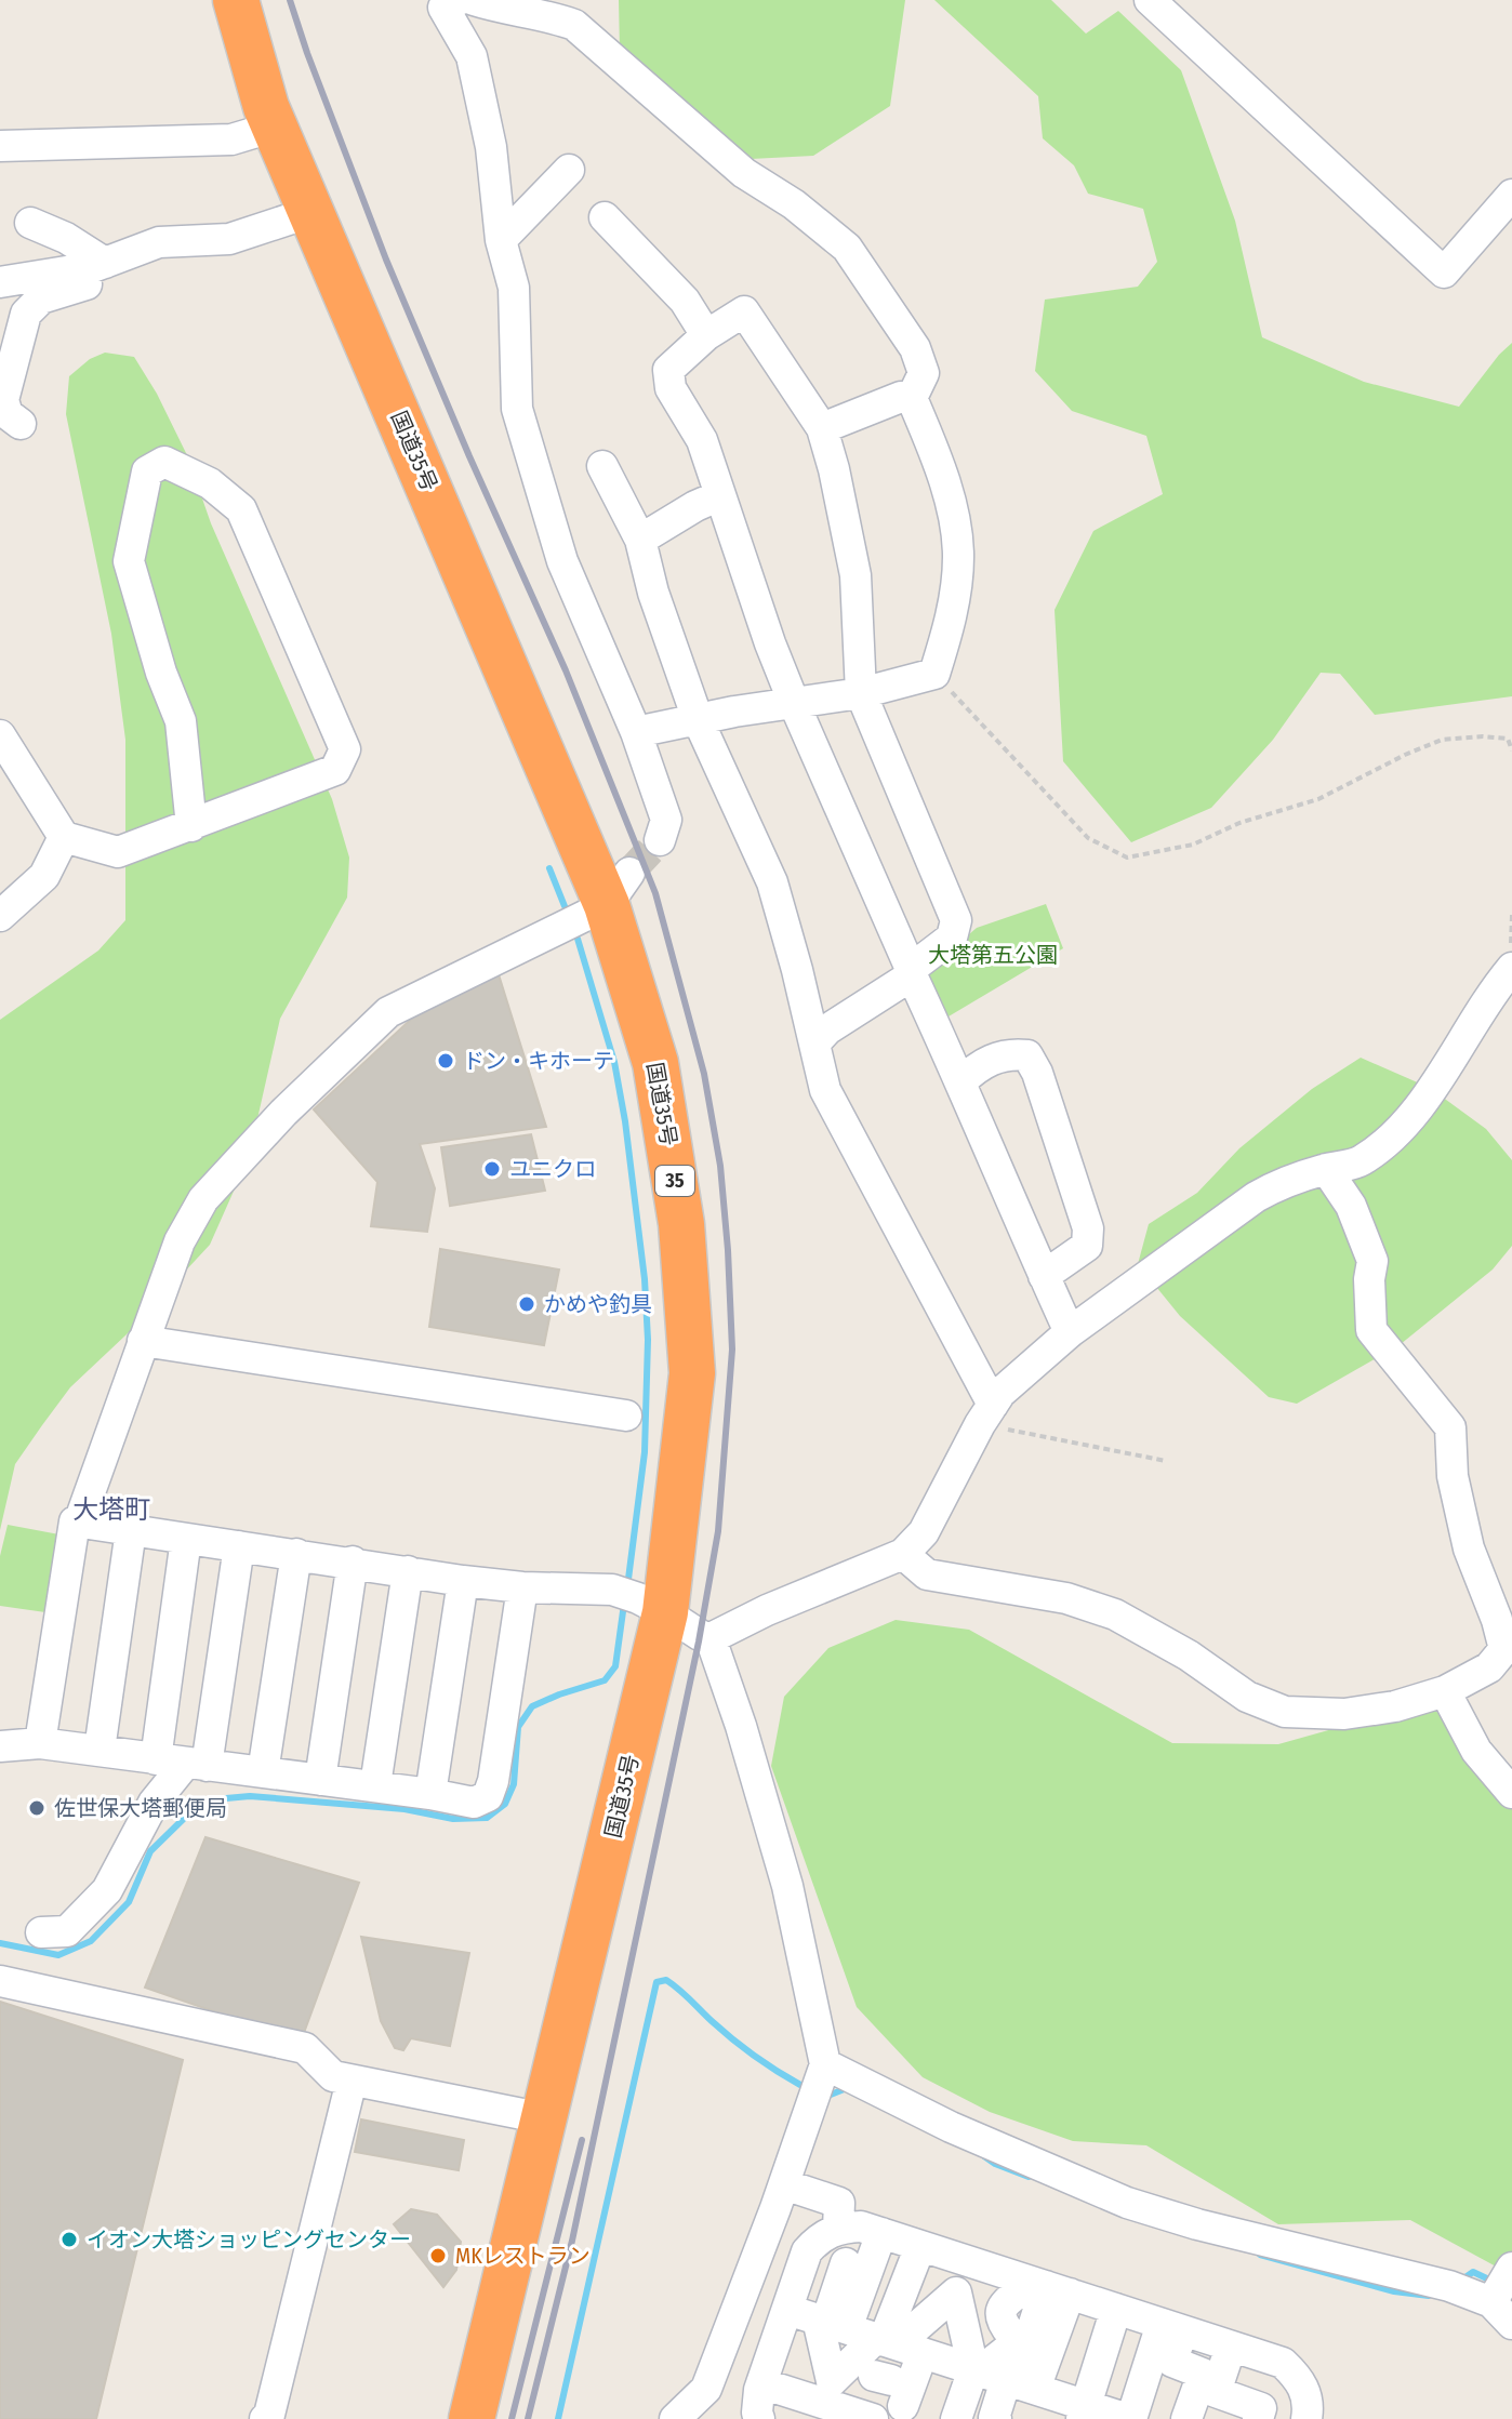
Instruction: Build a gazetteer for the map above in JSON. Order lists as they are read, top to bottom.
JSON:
{
  "streets": {
    "highway": ["国道35号", "35"]
  },
  "districts": ["大塔町"],
  "parks": ["大塔第五公園"],
  "places": [
    "ドン・キホーテ",
    "ユニクロ",
    "かめや釣具",
    "佐世保大塔郵便局",
    "イオン大塔ショッピングセンター",
    "MKレストラン"
  ]
}
